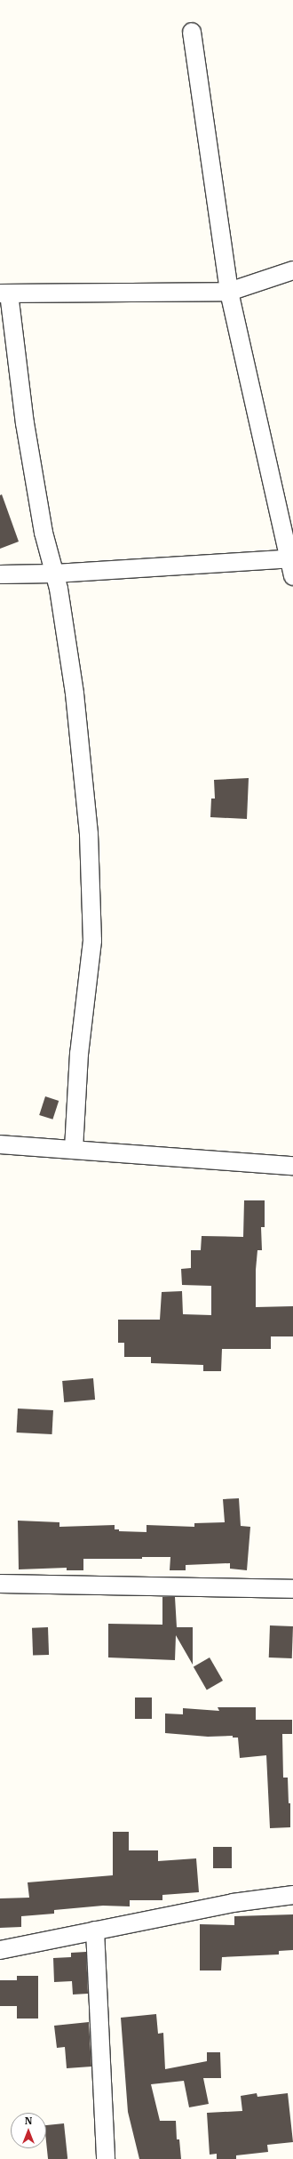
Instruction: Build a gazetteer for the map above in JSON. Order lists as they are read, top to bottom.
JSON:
{
  "north": "top"
}
